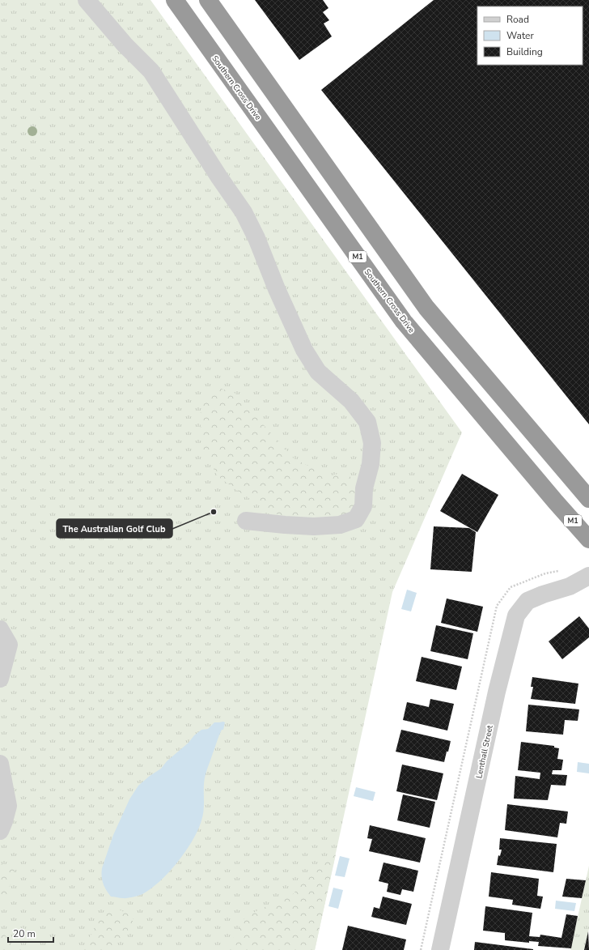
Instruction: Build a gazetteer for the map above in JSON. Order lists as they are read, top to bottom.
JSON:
{
  "streets": {
    "highway": ["Southern Cross Drive", "M1"],
    "street": ["Lenthall Street"]
  },
  "places": ["The Australian Golf Club"],
  "legend": ["Road", "Water", "Building"],
  "scale_bar": "20 m"
}
